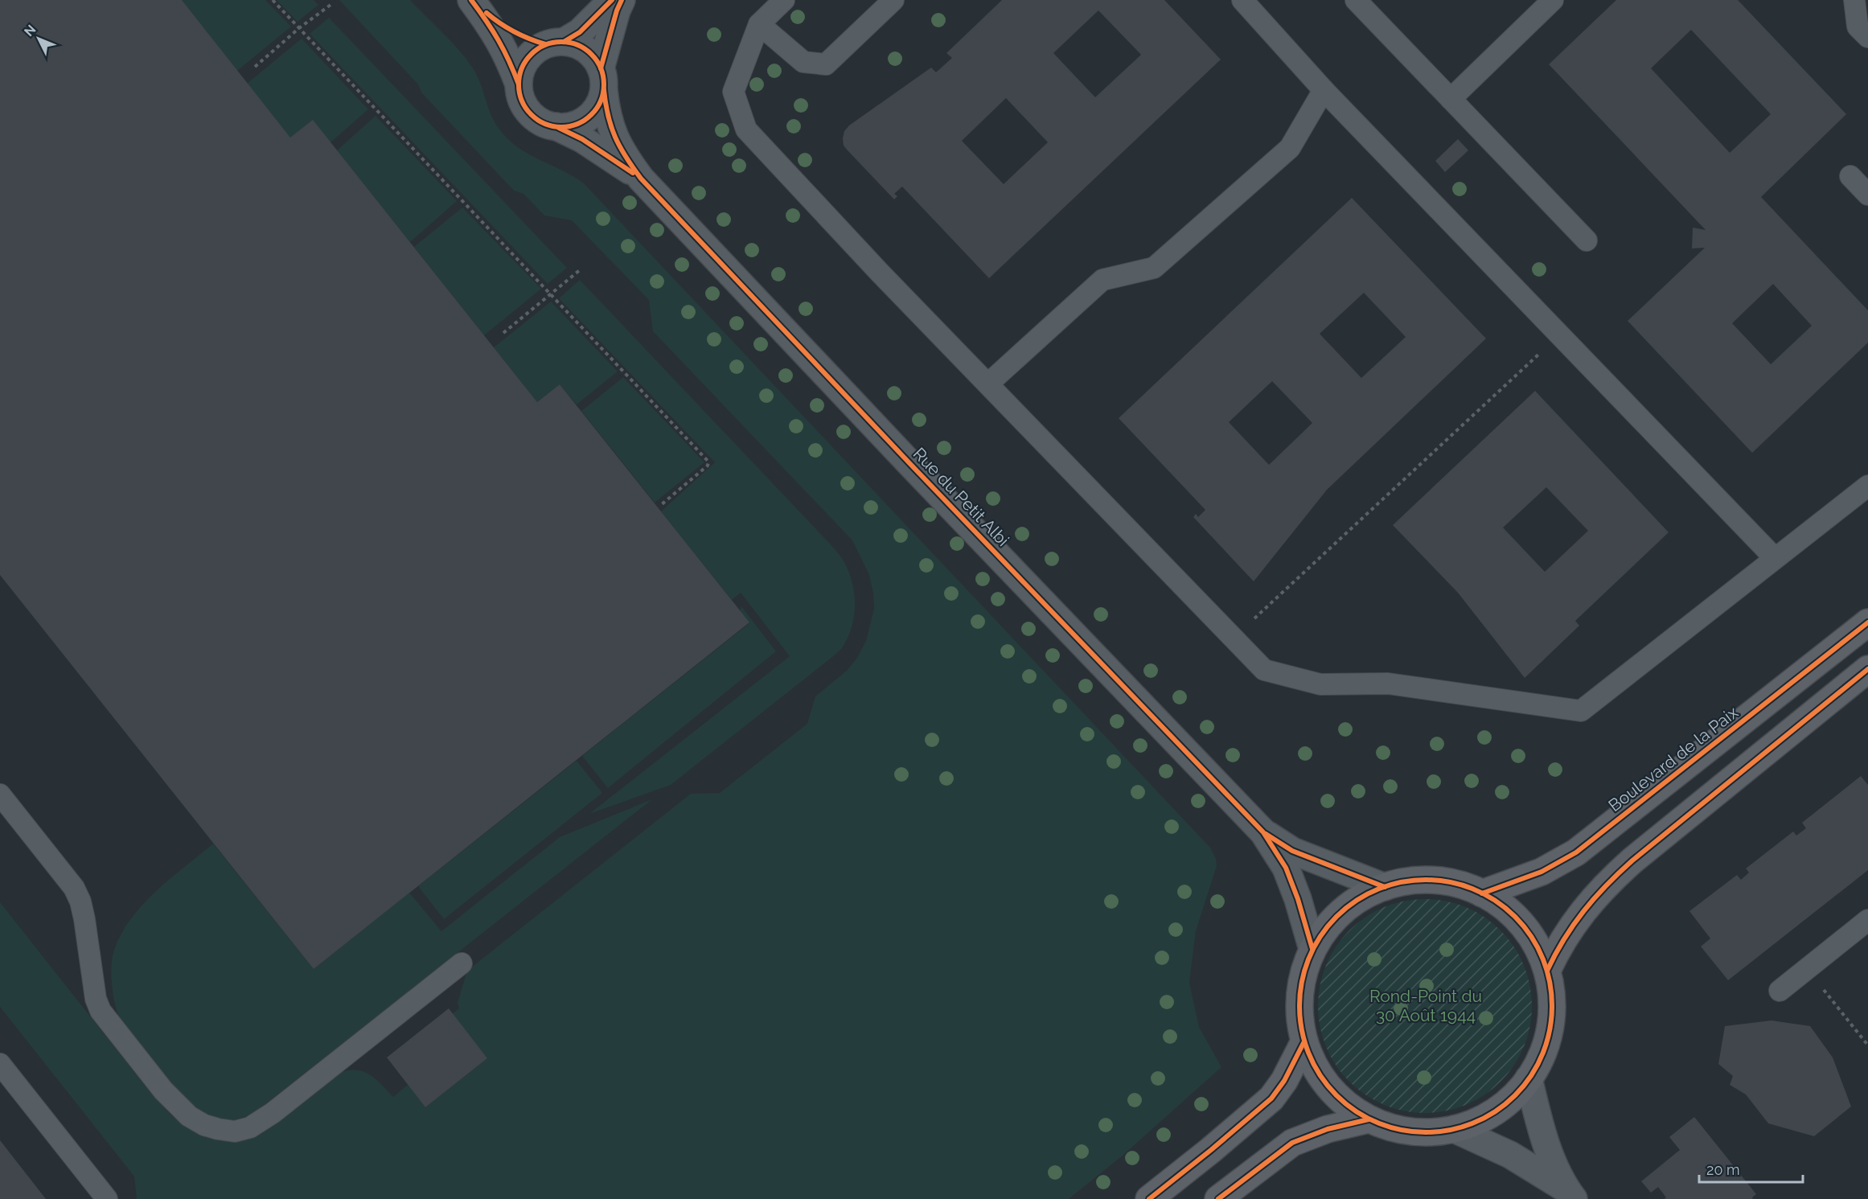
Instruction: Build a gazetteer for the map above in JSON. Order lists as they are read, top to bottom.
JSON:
{
  "streets": {
    "main road": ["Boulevard de la Paix"],
    "street": ["Rue du Petit Albi"]
  },
  "parks": ["Rond-Point du 30 Août 1944"],
  "scale_bar": "20 m",
  "north": "top left"
}
